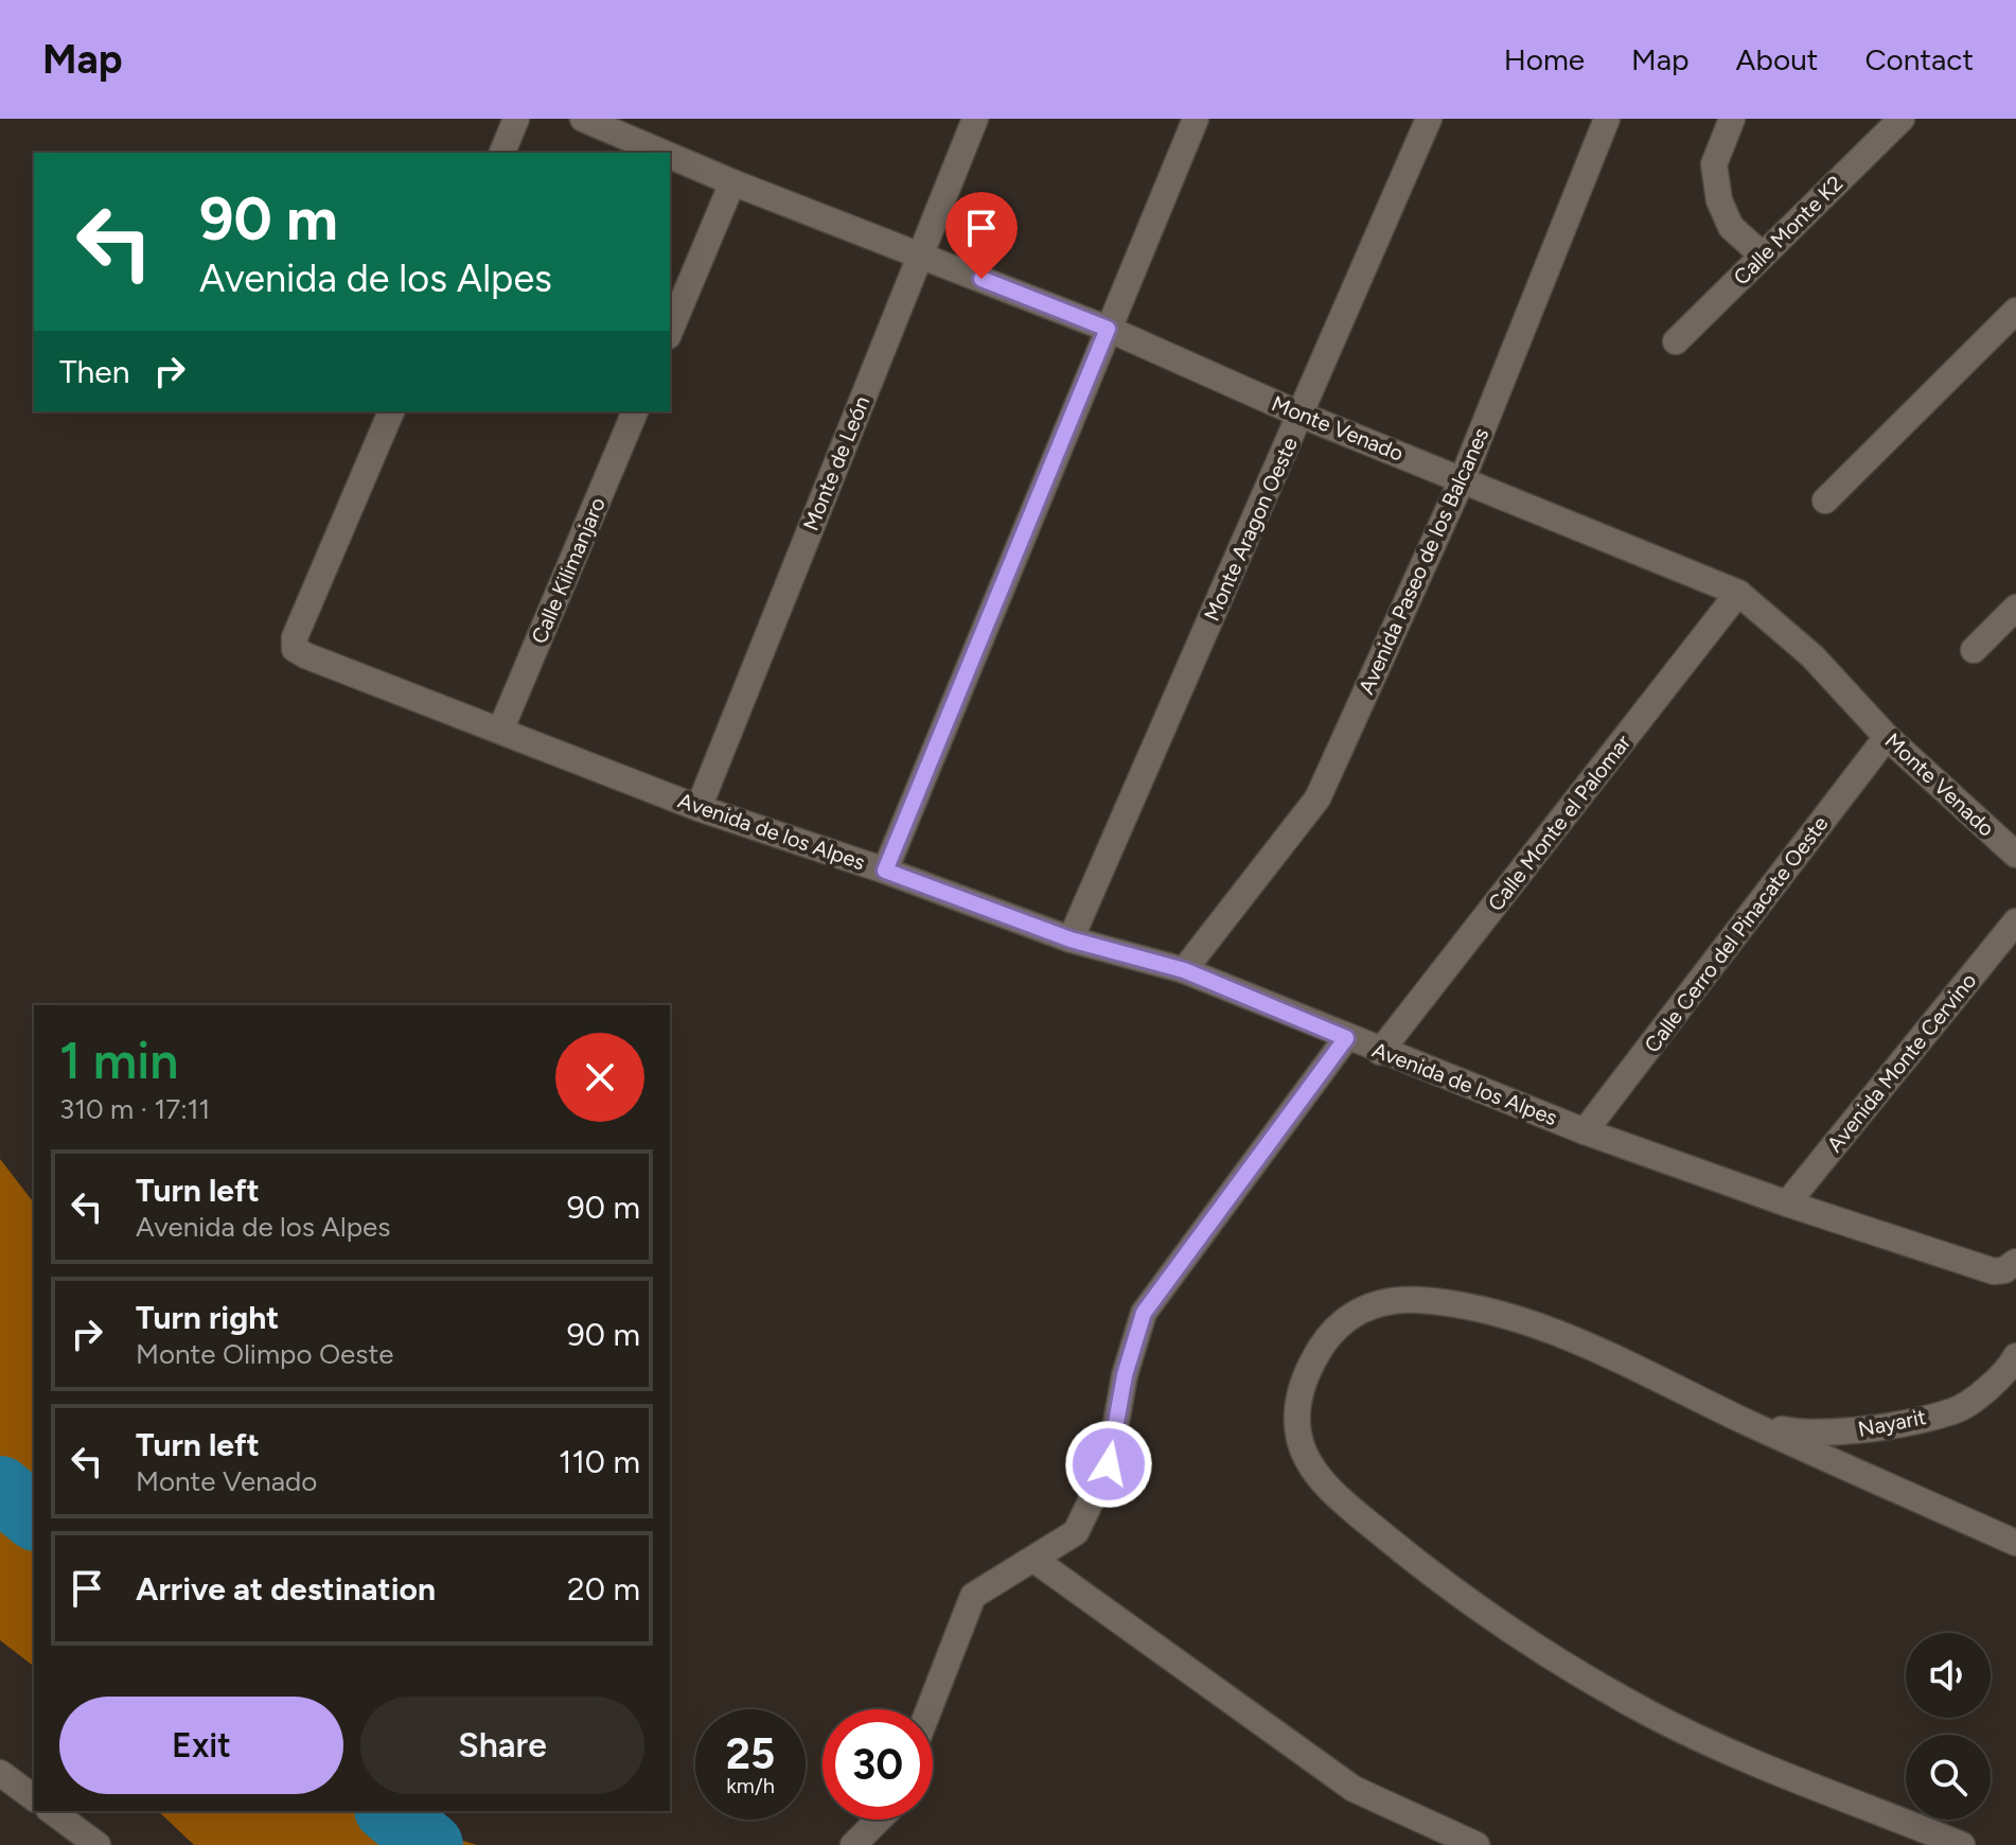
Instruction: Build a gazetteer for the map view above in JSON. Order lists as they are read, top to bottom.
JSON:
{
  "streets": {
    "street": [
      "Calle Monte K2",
      "Monte Venado",
      "Monte de León",
      "Monte Aragon Oeste",
      "Avenida Paseo de los Balcanes",
      "Calle Kilimanjaro",
      "Calle Monte el Palomar",
      "Avenida de los Alpes",
      "Calle Cerro del Pinacate Oeste",
      "Avenida Monte Cervino",
      "Nayarit"
    ]
  },
  "crossings": [
    ["Monte Venado", "Monte de León"],
    ["Monte Venado", "Monte Aragon Oeste"],
    ["Monte Venado", "Avenida Paseo de los Balcanes"],
    ["Monte Venado", "Calle Monte el Palomar"],
    ["Monte Venado", "Calle Cerro del Pinacate Oeste"],
    ["Monte de León", "Avenida de los Alpes"],
    ["Monte Aragon Oeste", "Avenida de los Alpes"],
    ["Avenida Paseo de los Balcanes", "Avenida de los Alpes"],
    ["Calle Kilimanjaro", "Avenida de los Alpes"],
    ["Calle Monte el Palomar", "Avenida de los Alpes"],
    ["Avenida de los Alpes", "Calle Cerro del Pinacate Oeste"],
    ["Avenida de los Alpes", "Avenida Monte Cervino"]
  ],
  "page": {
    "header": "Map",
    "nav": [
      "Home",
      "Map",
      "About",
      "Contact"
    ],
    "turn": ["90 m", "Avenida de los Alpes"],
    "then": "Then",
    "heading": ["1 min", "310 m · 17:11"],
    "list": [
      {
        "name": "Turn left",
        "note": "Avenida de los Alpes",
        "value": "90 m"
      },
      {
        "name": "Turn right",
        "note": "Monte Olimpo Oeste",
        "value": "90 m"
      },
      {
        "name": "Turn left",
        "note": "Monte Venado",
        "value": "110 m"
      },
      {
        "name": "Arrive at destination",
        "value": "20 m"
      }
    ],
    "buttons": ["Exit", "Share"],
    "speed": "25 km/h",
    "limit": "30"
  }
}
